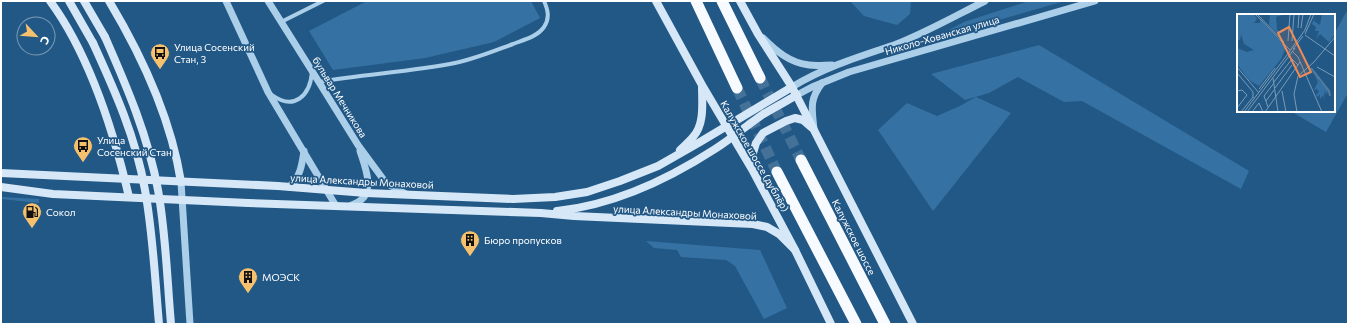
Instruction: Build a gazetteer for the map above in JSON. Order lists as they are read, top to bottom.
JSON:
{
  "streets": {
    "highway": ["Калужское шоссе"],
    "main road": ["Калужское шоссе (дублёр)", "улица Александры Монаховой"],
    "street": ["Николо-Хованская улица", "бульвар Мечникова"]
  },
  "crossings": [
    ["Николо-Хованская улица", "улица Александры Монаховой"],
    ["бульвар Мечникова", "улица Александры Монаховой"],
    ["Калужское шоссе (дублёр)", "улица Александры Монаховой"]
  ],
  "places": {
    "bus stop": ["Улица Сосенский Стан, 3", "Улица Сосенский Стан"],
    "fuel station": ["Сокол"],
    "building": ["Бюро пропусков", "МОЭСК"]
  },
  "north": "bottom right"
}
